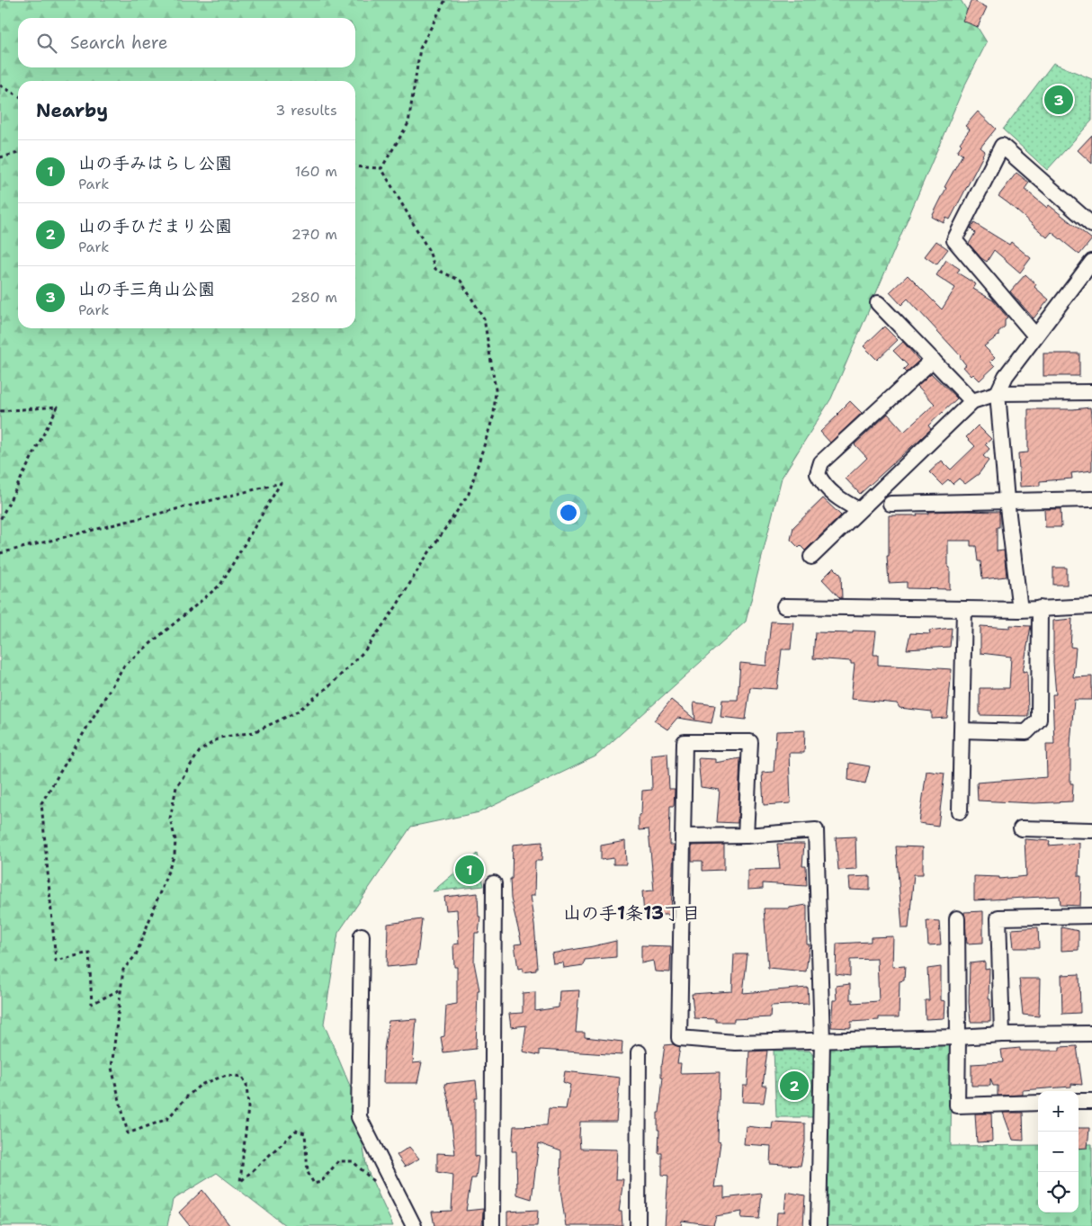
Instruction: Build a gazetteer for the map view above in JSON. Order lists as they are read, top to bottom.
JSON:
{
  "districts": ["山の手1条13丁目"],
  "page": {
    "search": "Search here",
    "heading": ["Nearby", "3 results"],
    "pins": ["3", "1", "2"],
    "list": [
      {
        "mark": "1",
        "name": "山の手みはらし公園",
        "note": "Park",
        "value": "160 m"
      },
      {
        "mark": "2",
        "name": "山の手ひだまり公園",
        "note": "Park",
        "value": "270 m"
      },
      {
        "mark": "3",
        "name": "山の手三角山公園",
        "note": "Park",
        "value": "280 m"
      }
    ],
    "map_buttons": ["+", "−"]
  }
}
